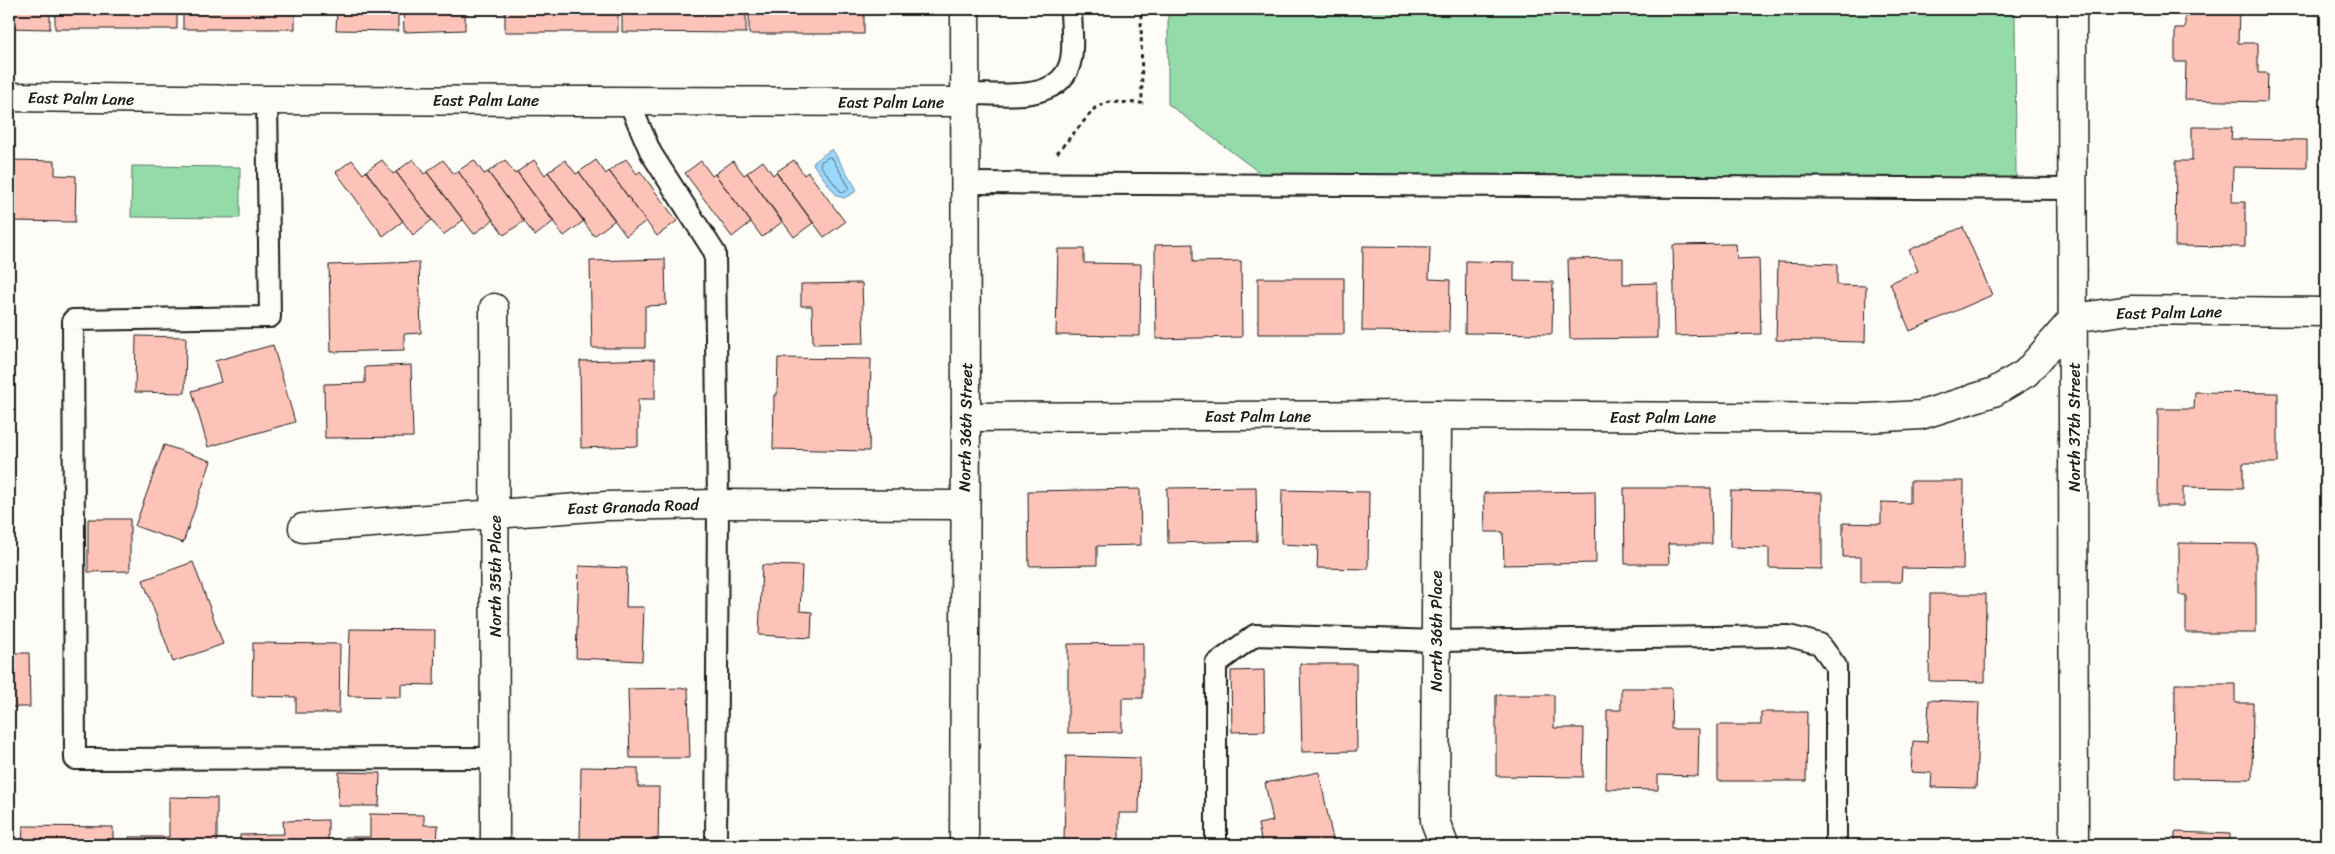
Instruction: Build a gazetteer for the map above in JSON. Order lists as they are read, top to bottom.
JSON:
{
  "streets": {
    "street": [
      "East Palm Lane",
      "North 36th Street",
      "North 37th Street",
      "East Granada Road",
      "North 35th Place",
      "North 36th Place"
    ]
  },
  "crossings": [
    ["East Palm Lane", "North 36th Street"],
    ["East Palm Lane", "North 37th Street"],
    ["East Palm Lane", "North 36th Place"],
    ["North 36th Street", "East Granada Road"],
    ["East Granada Road", "North 35th Place"]
  ]
}
